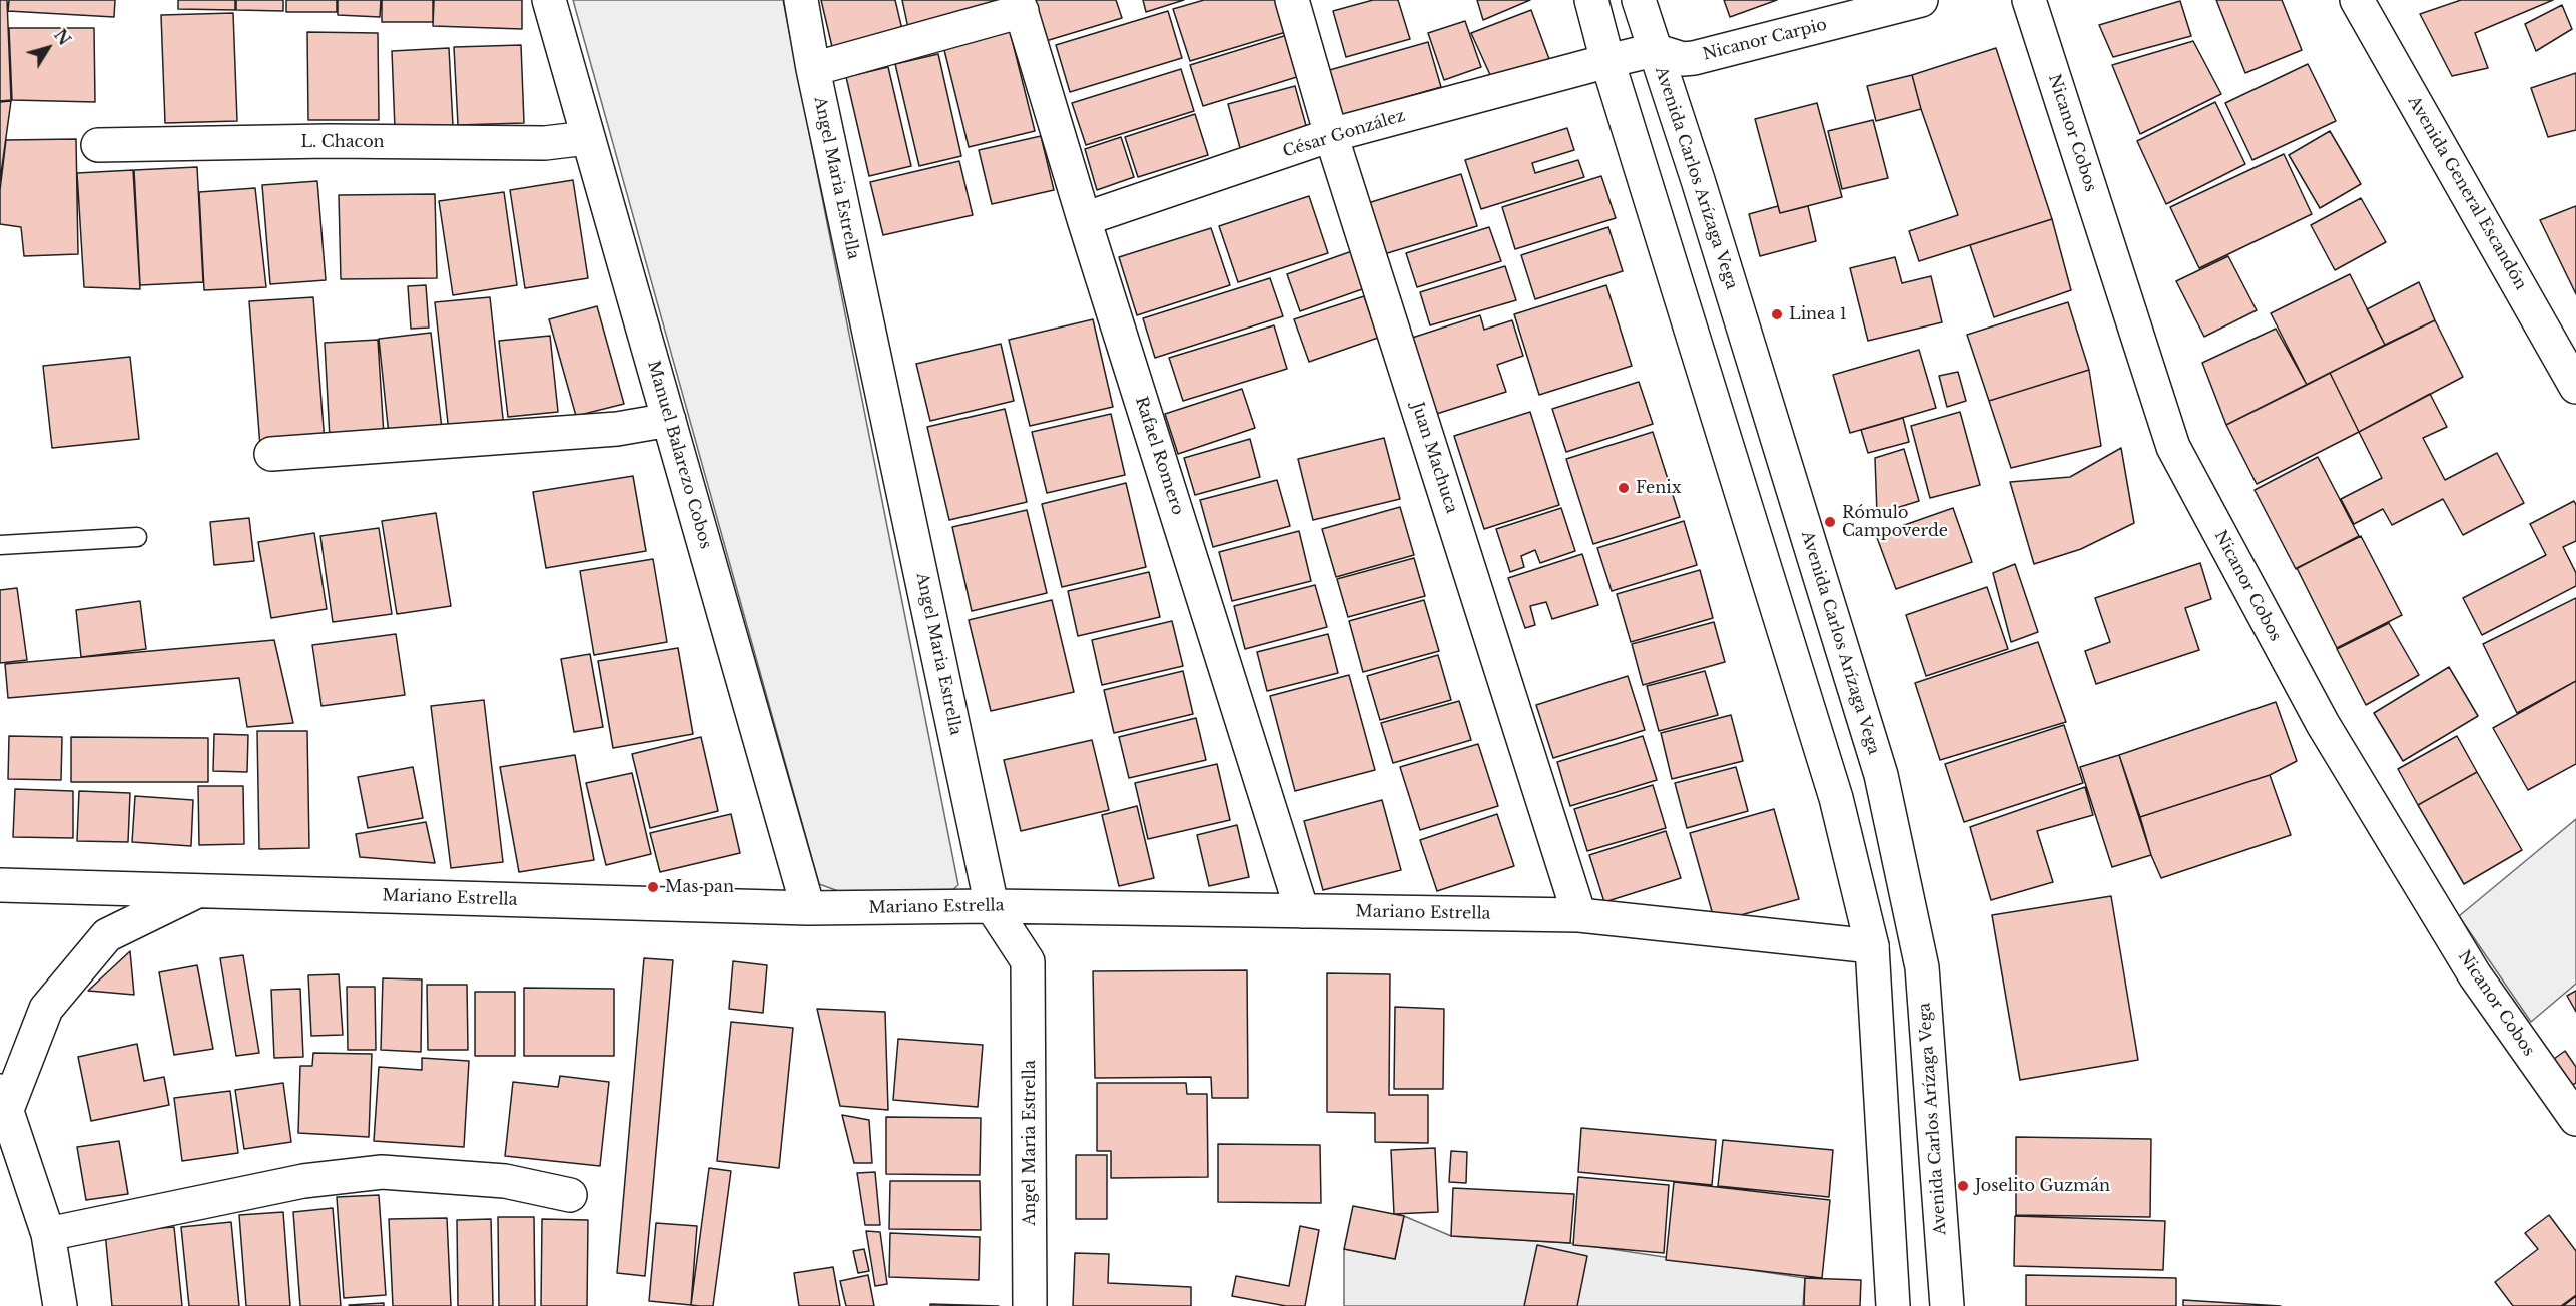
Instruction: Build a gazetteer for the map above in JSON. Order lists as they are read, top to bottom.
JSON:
{
  "streets": {
    "street": [
      "Nicanor Carpio",
      "Nicanor Cobos",
      "César González",
      "L. Chacon",
      "Angel Maria Estrella",
      "Avenida Carlos Arízaga Vega",
      "Avenida General Escandón",
      "Manuel Balarezo Cobos",
      "Rafael Romero",
      "Juan Machuca",
      "Mariano Estrella"
    ]
  },
  "crossings": [
    ["Nicanor Carpio", "Avenida Carlos Arízaga Vega"],
    ["César González", "Rafael Romero"],
    ["César González", "Juan Machuca"],
    ["L. Chacon", "Manuel Balarezo Cobos"],
    ["Angel Maria Estrella", "Mariano Estrella"],
    ["Manuel Balarezo Cobos", "Mariano Estrella"],
    ["Rafael Romero", "Mariano Estrella"],
    ["Juan Machuca", "Mariano Estrella"]
  ],
  "places": [
    "Linea 1",
    "Fenix",
    "Rómulo Campoverde",
    "Mas pan",
    "Joselito Guzmán"
  ],
  "north": "top right"
}
